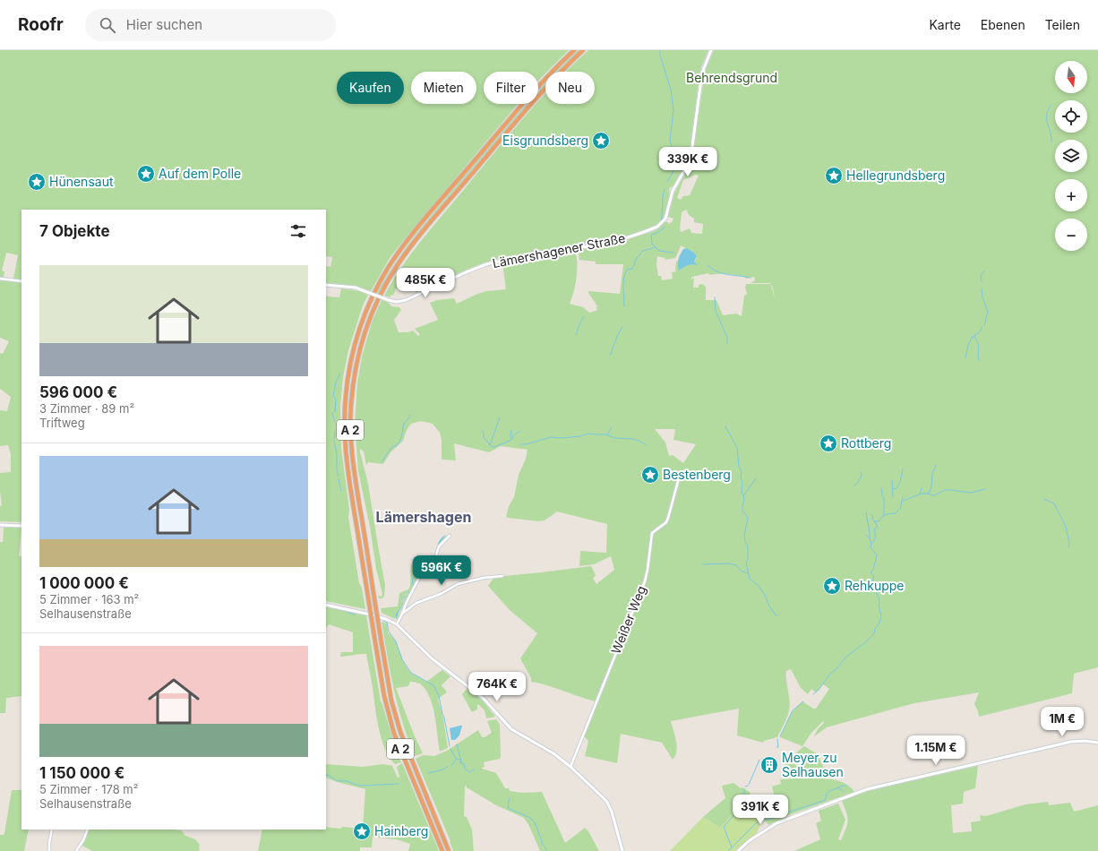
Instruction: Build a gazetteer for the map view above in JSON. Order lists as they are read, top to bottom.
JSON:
{
  "streets": {
    "highway": ["A 2"],
    "main road": ["Lämershagener Straße"],
    "street": ["Weißer Weg"]
  },
  "districts": ["Lämershagen"],
  "parks": ["Behrendsgrund"],
  "places": {
    "place": [
      "Eisgrundsberg",
      "Auf dem Polle",
      "Hellegrundsberg",
      "Hünensaut",
      "Rottberg",
      "Bestenberg",
      "Rehkuppe",
      "Hainberg"
    ],
    "building": ["Meyer zu Selhausen"]
  },
  "north": "bottom",
  "page": {
    "header": "Roofr",
    "search": "Hier suchen",
    "nav": ["Karte", "Ebenen", "Teilen"],
    "map_buttons": ["+", "−"],
    "chip": [
      "Kaufen",
      "Mieten",
      "Filter",
      "Neu"
    ],
    "price": [
      "339K €",
      "485K €",
      "596K €",
      "764K €",
      "1M €",
      "1.15M €",
      "391K €"
    ],
    "heading": "7 Objekte",
    "list": [
      {
        "name": "596 000 €",
        "note": "3 Zimmer · 89 m² · Triftweg"
      },
      {
        "name": "1 000 000 €",
        "note": "5 Zimmer · 163 m² · Selhausenstraße"
      },
      {
        "name": "1 150 000 €",
        "note": "5 Zimmer · 178 m² · Selhausenstraße"
      }
    ]
  }
}
